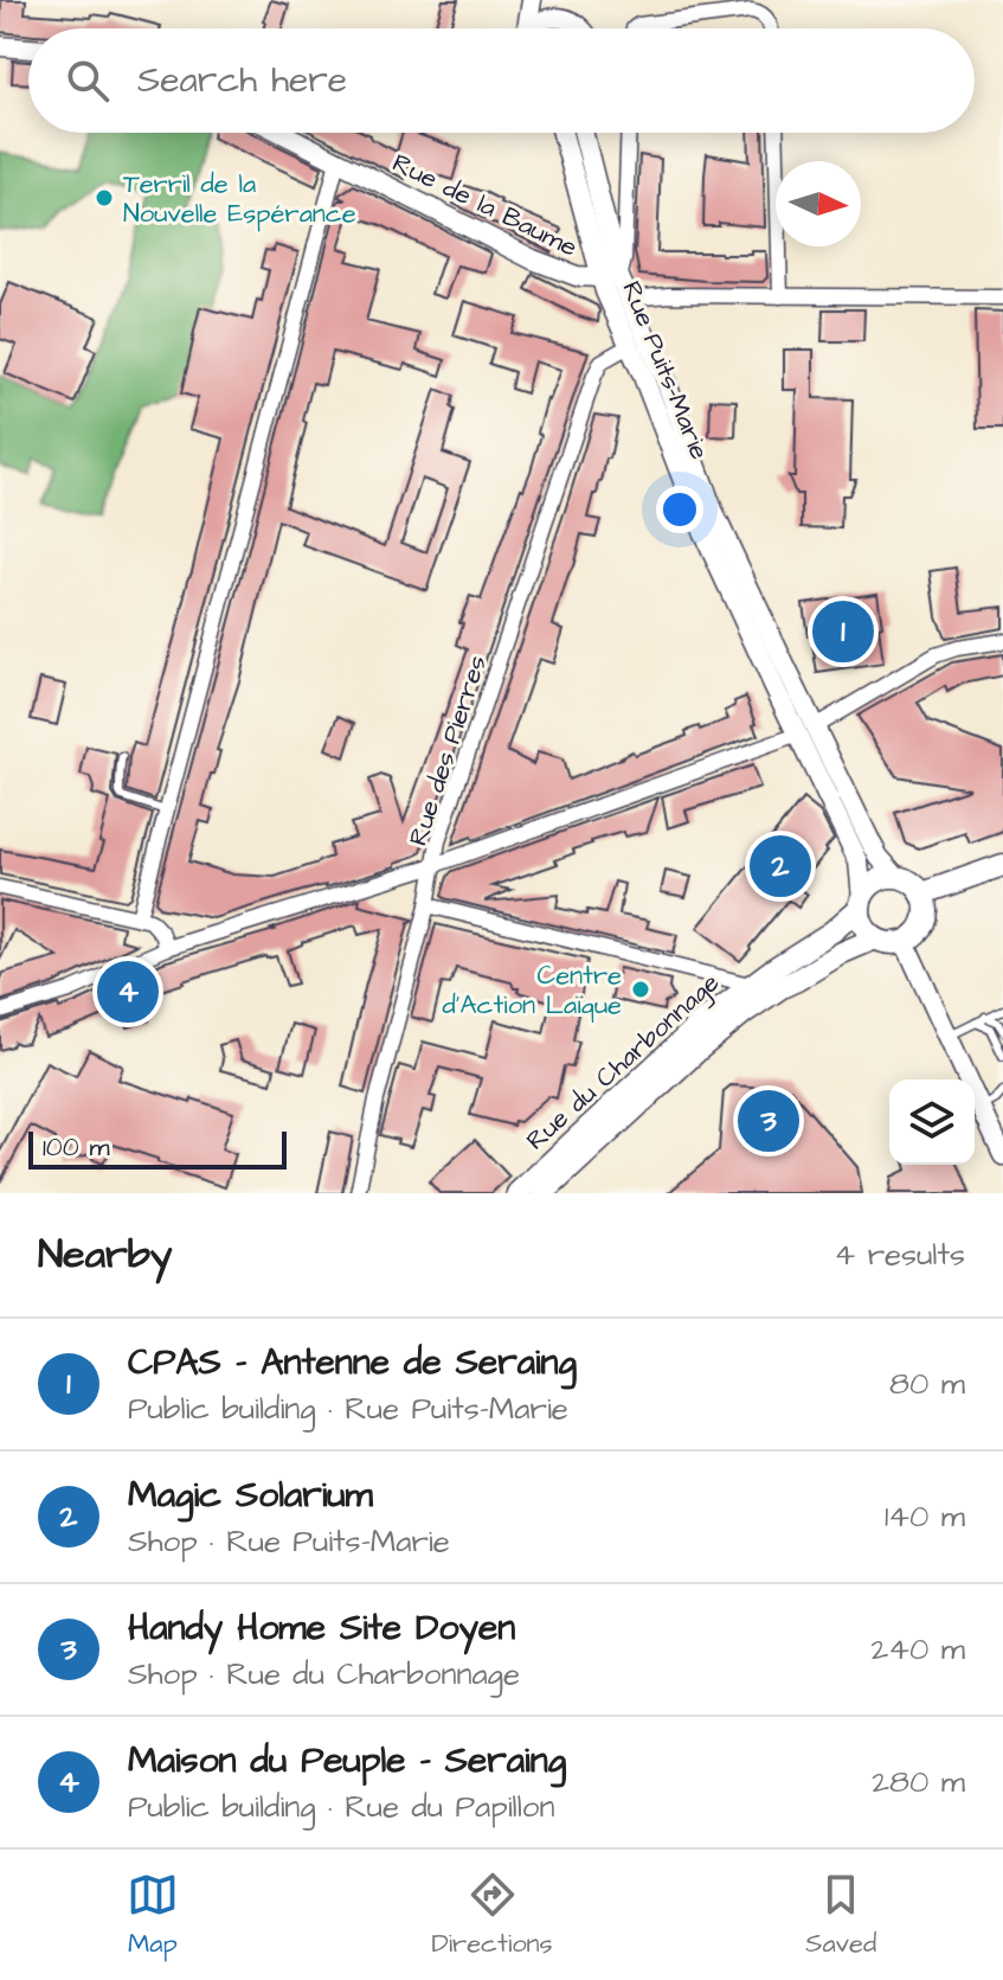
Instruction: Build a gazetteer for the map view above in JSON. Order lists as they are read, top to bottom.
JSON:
{
  "streets": {
    "main road": ["Rue du Charbonnage"],
    "street": ["Rue de la Baume", "Rue Puits-Marie", "Rue des Pierres"]
  },
  "crossings": [
    ["Rue de la Baume", "Rue Puits-Marie"],
    ["Rue Puits-Marie", "Rue des Pierres"],
    ["Rue Puits-Marie", "Rue du Charbonnage"]
  ],
  "places": ["Terril de la Nouvelle Espérance", "Centre d'Action Laïque"],
  "scale_bar": "100 m",
  "north": "right",
  "page": {
    "search": "Search here",
    "pins": [
      "1",
      "2",
      "4",
      "3"
    ],
    "scale": "100 m",
    "heading": ["Nearby", "4 results"],
    "list": [
      {
        "mark": "1",
        "name": "CPAS - Antenne de Seraing",
        "note": "Public building · Rue Puits-Marie",
        "value": "80 m"
      },
      {
        "mark": "2",
        "name": "Magic Solarium",
        "note": "Shop · Rue Puits-Marie",
        "value": "140 m"
      },
      {
        "mark": "3",
        "name": "Handy Home Site Doyen",
        "note": "Shop · Rue du Charbonnage",
        "value": "240 m"
      },
      {
        "mark": "4",
        "name": "Maison du Peuple - Seraing",
        "note": "Public building · Rue du Papillon",
        "value": "280 m"
      }
    ],
    "nav": ["Map", "Directions", "Saved"]
  }
}
